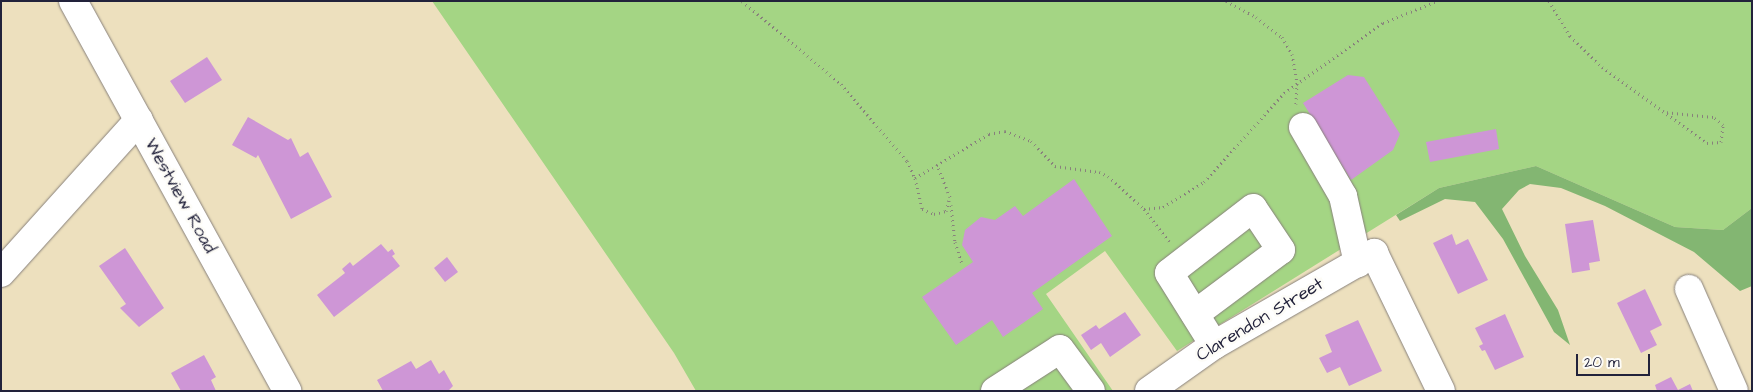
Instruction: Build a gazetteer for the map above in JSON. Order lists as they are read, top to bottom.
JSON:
{
  "streets": {
    "street": ["Westview Road", "Clarendon Street"]
  },
  "scale_bar": "20 m"
}
